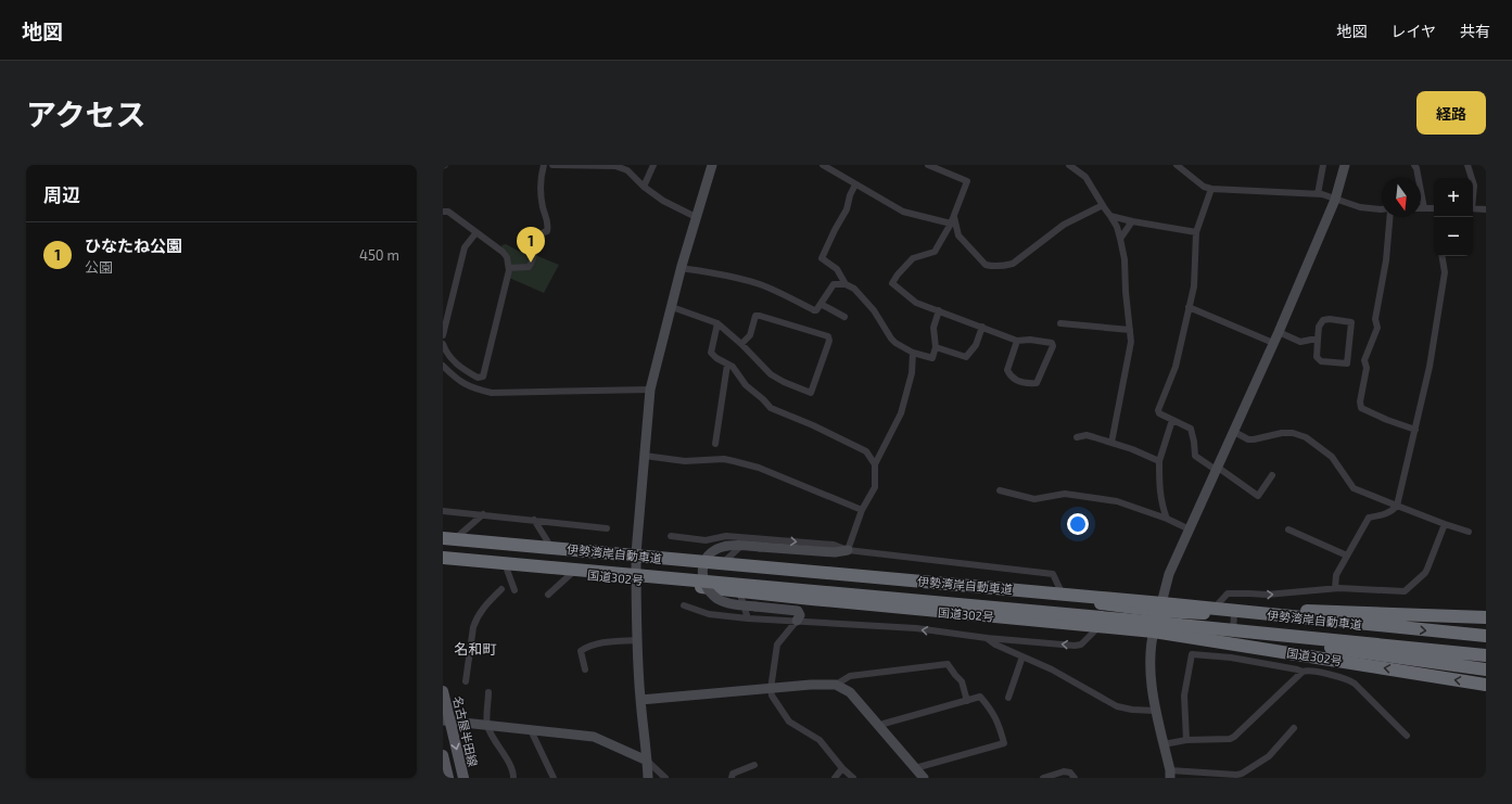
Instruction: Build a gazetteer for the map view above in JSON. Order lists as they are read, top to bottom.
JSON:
{
  "streets": {
    "highway": ["伊勢湾岸自動車道", "国道302号"],
    "main road": ["名古屋半田線"]
  },
  "crossings": [
    ["伊勢湾岸自動車道", "国道302号"]
  ],
  "districts": ["名和町"],
  "north": "bottom",
  "page": {
    "header": "地図",
    "nav": ["地図", "レイヤ", "共有"],
    "title": "アクセス",
    "buttons": "経路",
    "heading": "周辺",
    "map_buttons": ["+", "−"],
    "list": [
      {
        "mark": "1",
        "name": "ひなたね公園",
        "note": "公園",
        "value": "450 m"
      }
    ],
    "pins": "1"
  }
}
